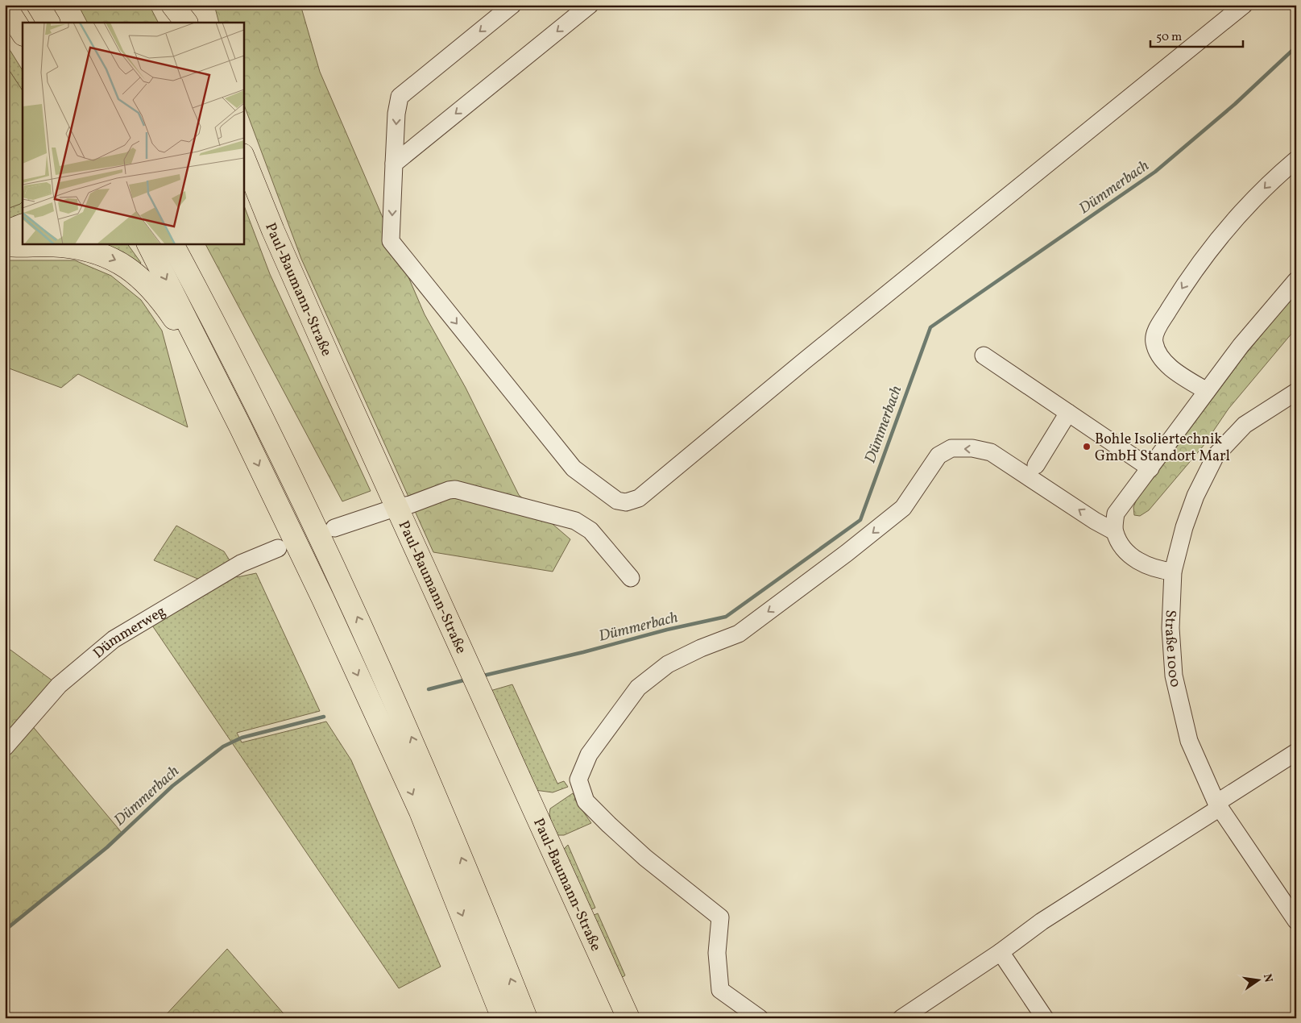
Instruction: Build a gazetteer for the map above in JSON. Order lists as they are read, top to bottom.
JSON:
{
  "streets": {
    "main road": ["Paul-Baumann-Straße"],
    "street": ["Dümmerweg", "Straße 1000"]
  },
  "water": ["Dümmerbach"],
  "places": ["Bohle Isoliertechnik GmbH Standort Marl"],
  "scale_bar": "50 m",
  "north": "right"
}
